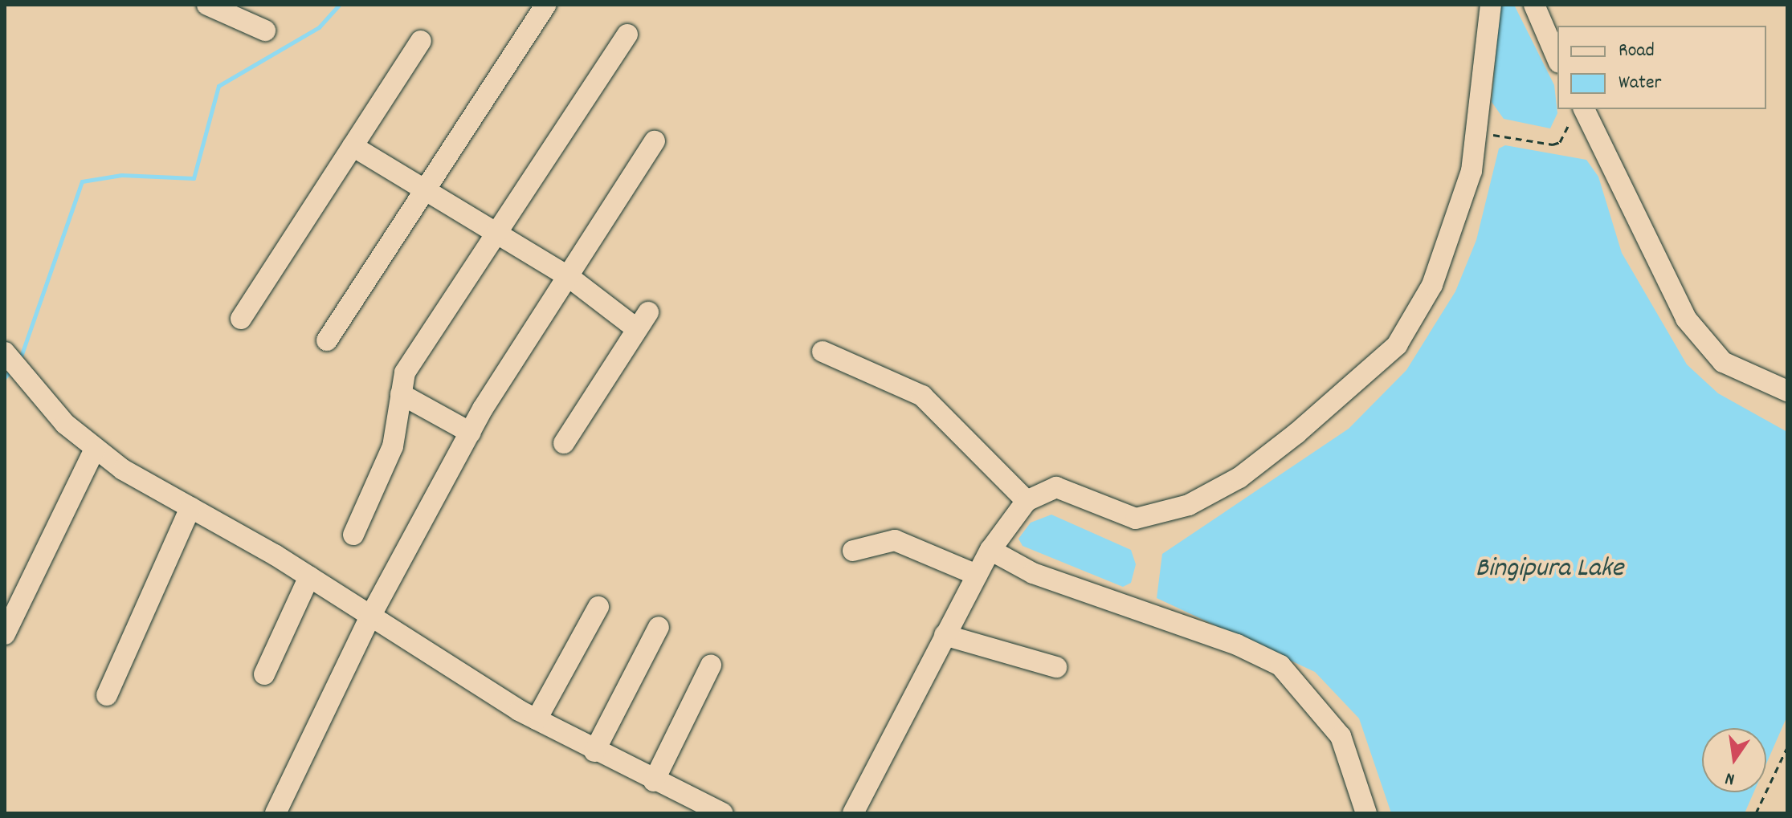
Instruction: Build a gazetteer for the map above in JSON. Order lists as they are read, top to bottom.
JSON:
{
  "water": ["Bingipura Lake"],
  "legend": ["Road", "Water"],
  "north": "bottom"
}
